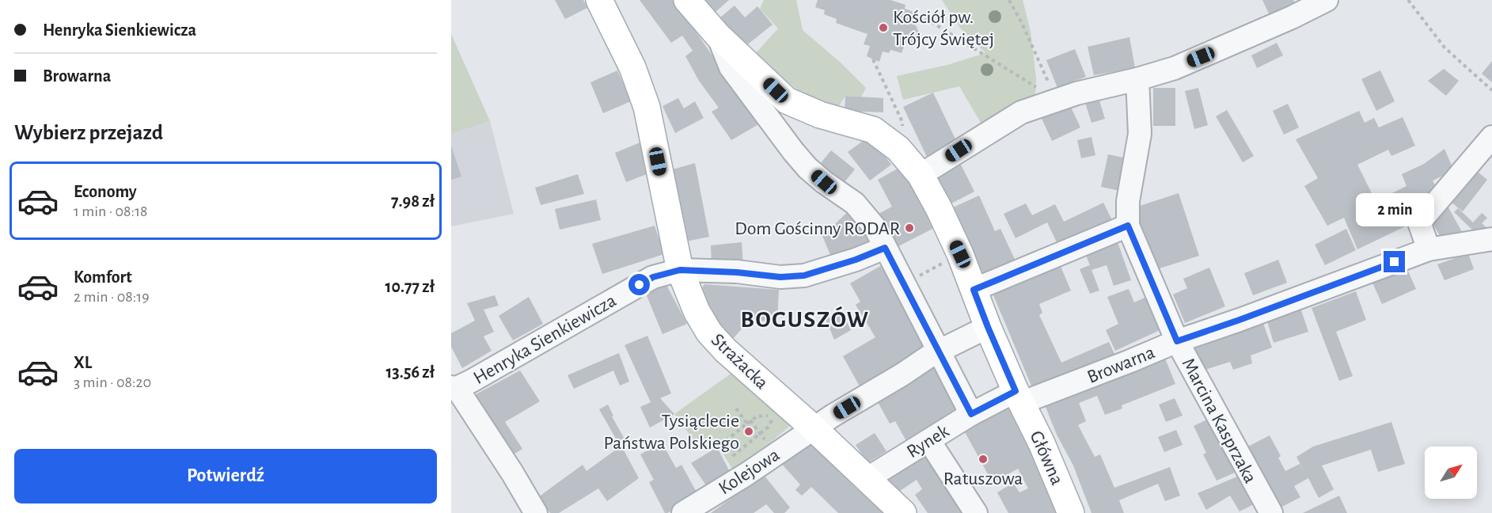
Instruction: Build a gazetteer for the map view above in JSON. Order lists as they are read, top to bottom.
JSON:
{
  "streets": {
    "main road": ["Strażacka", "Główna"],
    "street": [
      "Henryka Sienkiewicza",
      "Browarna",
      "Marcina Kasprzaka",
      "Rynek",
      "Kolejowa"
    ]
  },
  "crossings": [
    ["Henryka Sienkiewicza", "Strażacka"],
    ["Strażacka", "Rynek"],
    ["Strażacka", "Kolejowa"],
    ["Browarna", "Marcina Kasprzaka"],
    ["Browarna", "Rynek"],
    ["Browarna", "Główna"],
    ["Rynek", "Główna"],
    ["Główna", "Kolejowa"]
  ],
  "districts": ["BOGUSZÓW"],
  "places": [
    "Kościół pw. Trójcy Świętej",
    "Dom Gościnny RODAR",
    "Tysiąclecie Państwa Polskiego",
    "Ratuszowa"
  ],
  "north": "top right",
  "page": {
    "banner": ["Henryka Sienkiewicza", "Browarna"],
    "heading": "Wybierz przejazd",
    "list": [
      {
        "name": "Economy",
        "note": "1 min · 08:18",
        "value": "7.98 zł"
      },
      {
        "name": "Komfort",
        "note": "2 min · 08:19",
        "value": "10.77 zł"
      },
      {
        "name": "XL",
        "note": "3 min · 08:20",
        "value": "13.56 zł"
      }
    ],
    "bubble": "2 min",
    "buttons": "Potwierdź"
  }
}
